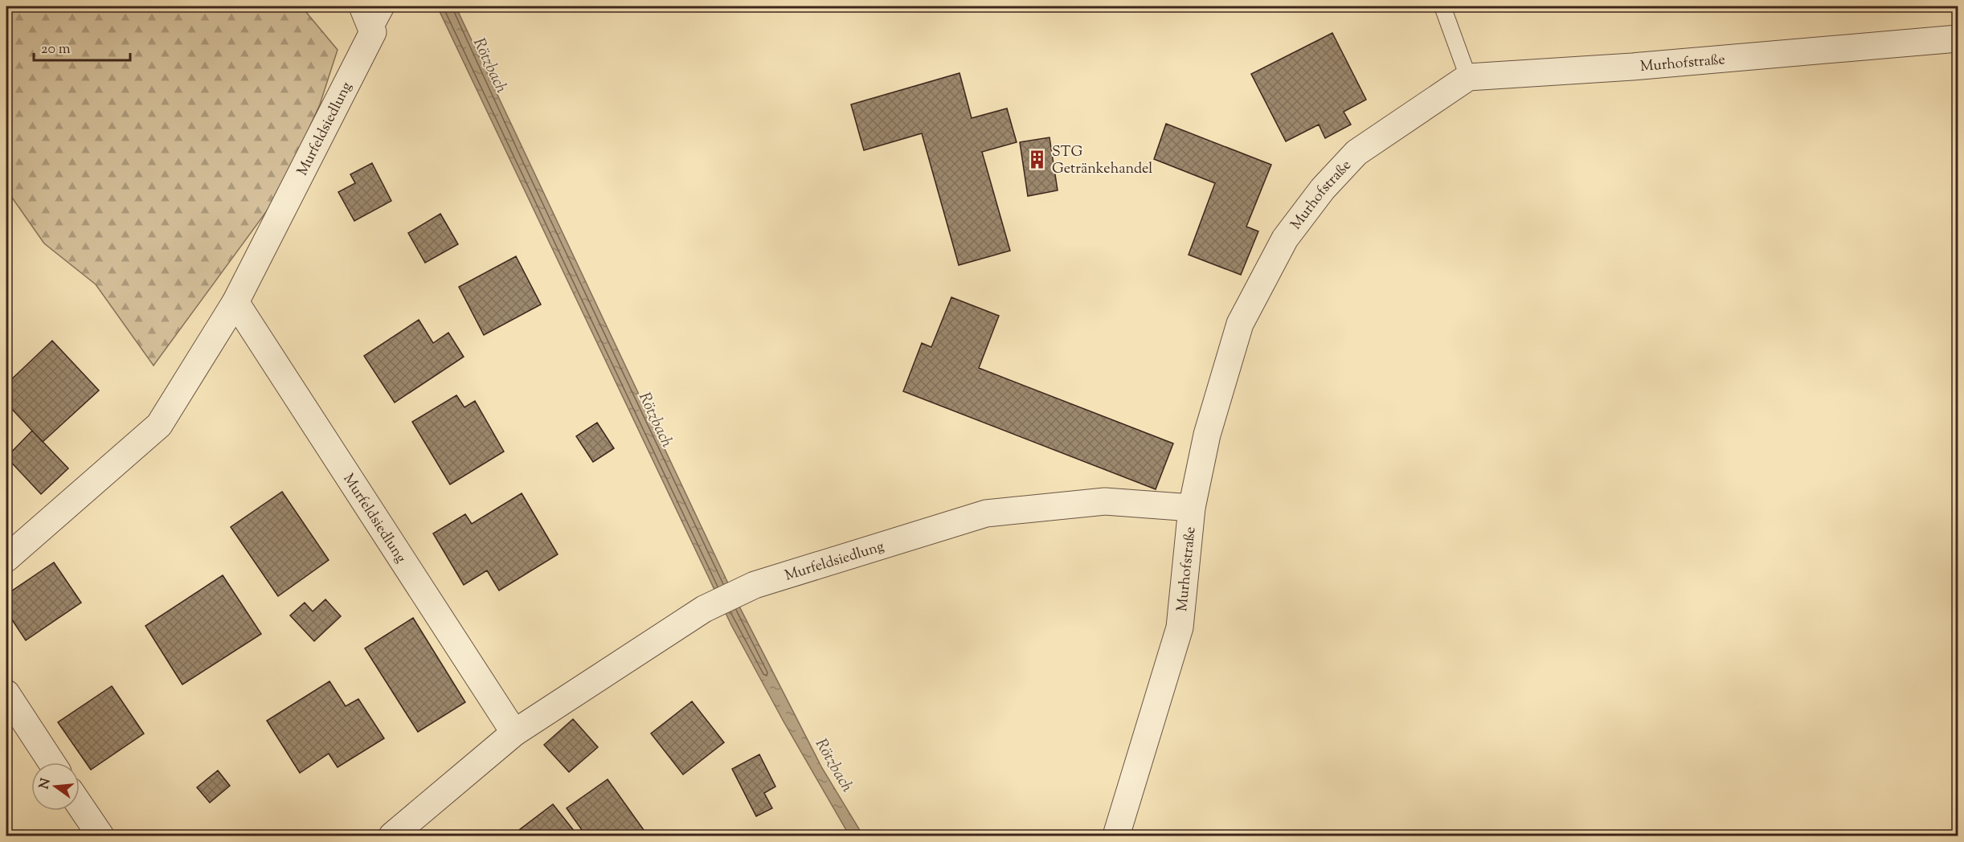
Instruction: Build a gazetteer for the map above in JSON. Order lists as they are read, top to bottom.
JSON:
{
  "streets": {
    "street": ["Murhofstraße", "Murfeldsiedlung"]
  },
  "crossings": [
    ["Murhofstraße", "Murfeldsiedlung"]
  ],
  "water": ["Rötzbach"],
  "places": {
    "building": ["STG Getränkehandel"]
  },
  "scale_bar": "20 m",
  "north": "left"
}
